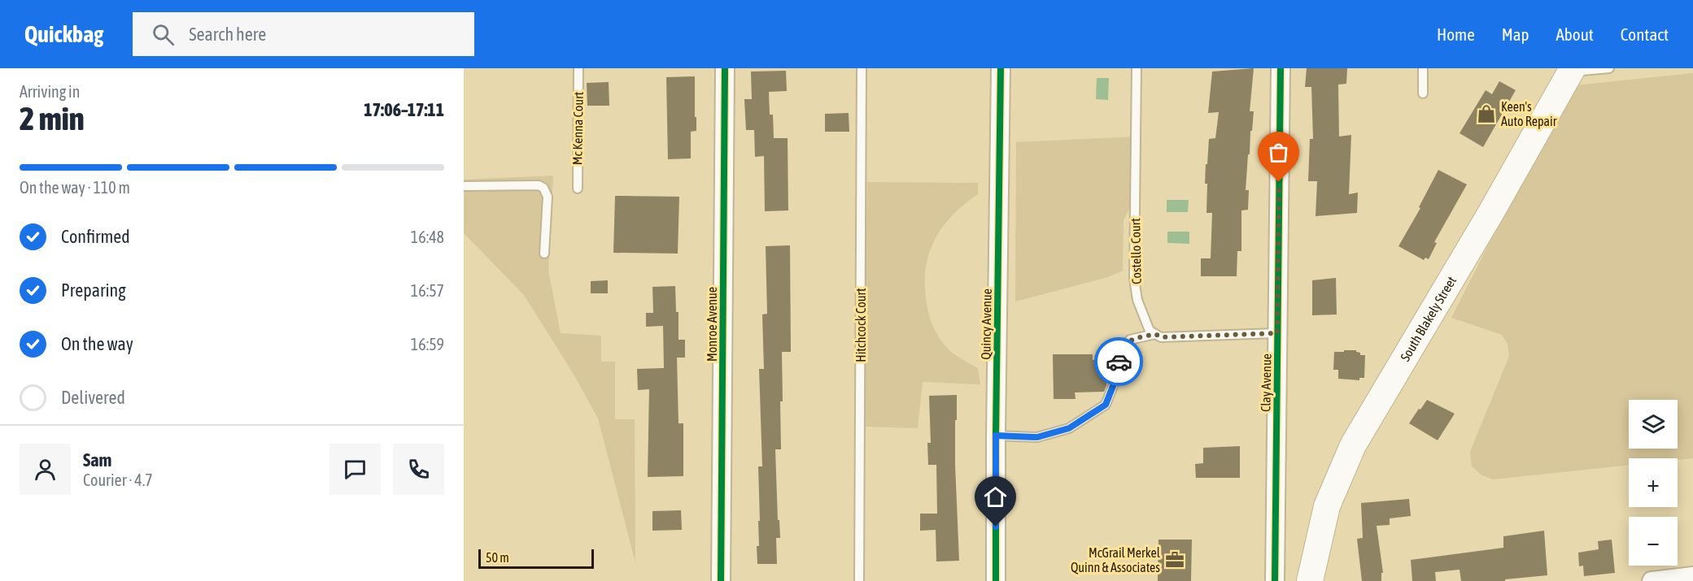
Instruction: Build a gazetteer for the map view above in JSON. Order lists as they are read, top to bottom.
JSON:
{
  "streets": {
    "main road": ["South Blakely Street"],
    "street": ["Monroe Avenue", "Quincy Avenue", "Clay Avenue"],
    "lane": ["Mc Kenna Court", "Costello Court", "Hitchcock Court"]
  },
  "places": {
    "shop": ["Keen's Auto Repair"],
    "office": ["McGrail Merkel Quinn & Associates"]
  },
  "scale_bar": "50 m",
  "page": {
    "header": "Quickbag",
    "search": "Search here",
    "nav": [
      "Home",
      "Map",
      "About",
      "Contact"
    ],
    "heading": ["2 min", "Arriving in", "17:06–17:11"],
    "panel": ["Sam", "Courier · 4.7"],
    "bar": "On the way · 110 m",
    "list": [
      ["Confirmed", "16:48"],
      ["Preparing", "16:57"],
      ["On the way", "16:59"],
      "Delivered"
    ],
    "map_buttons": ["+", "−"],
    "scale": "50 m"
  }
}
